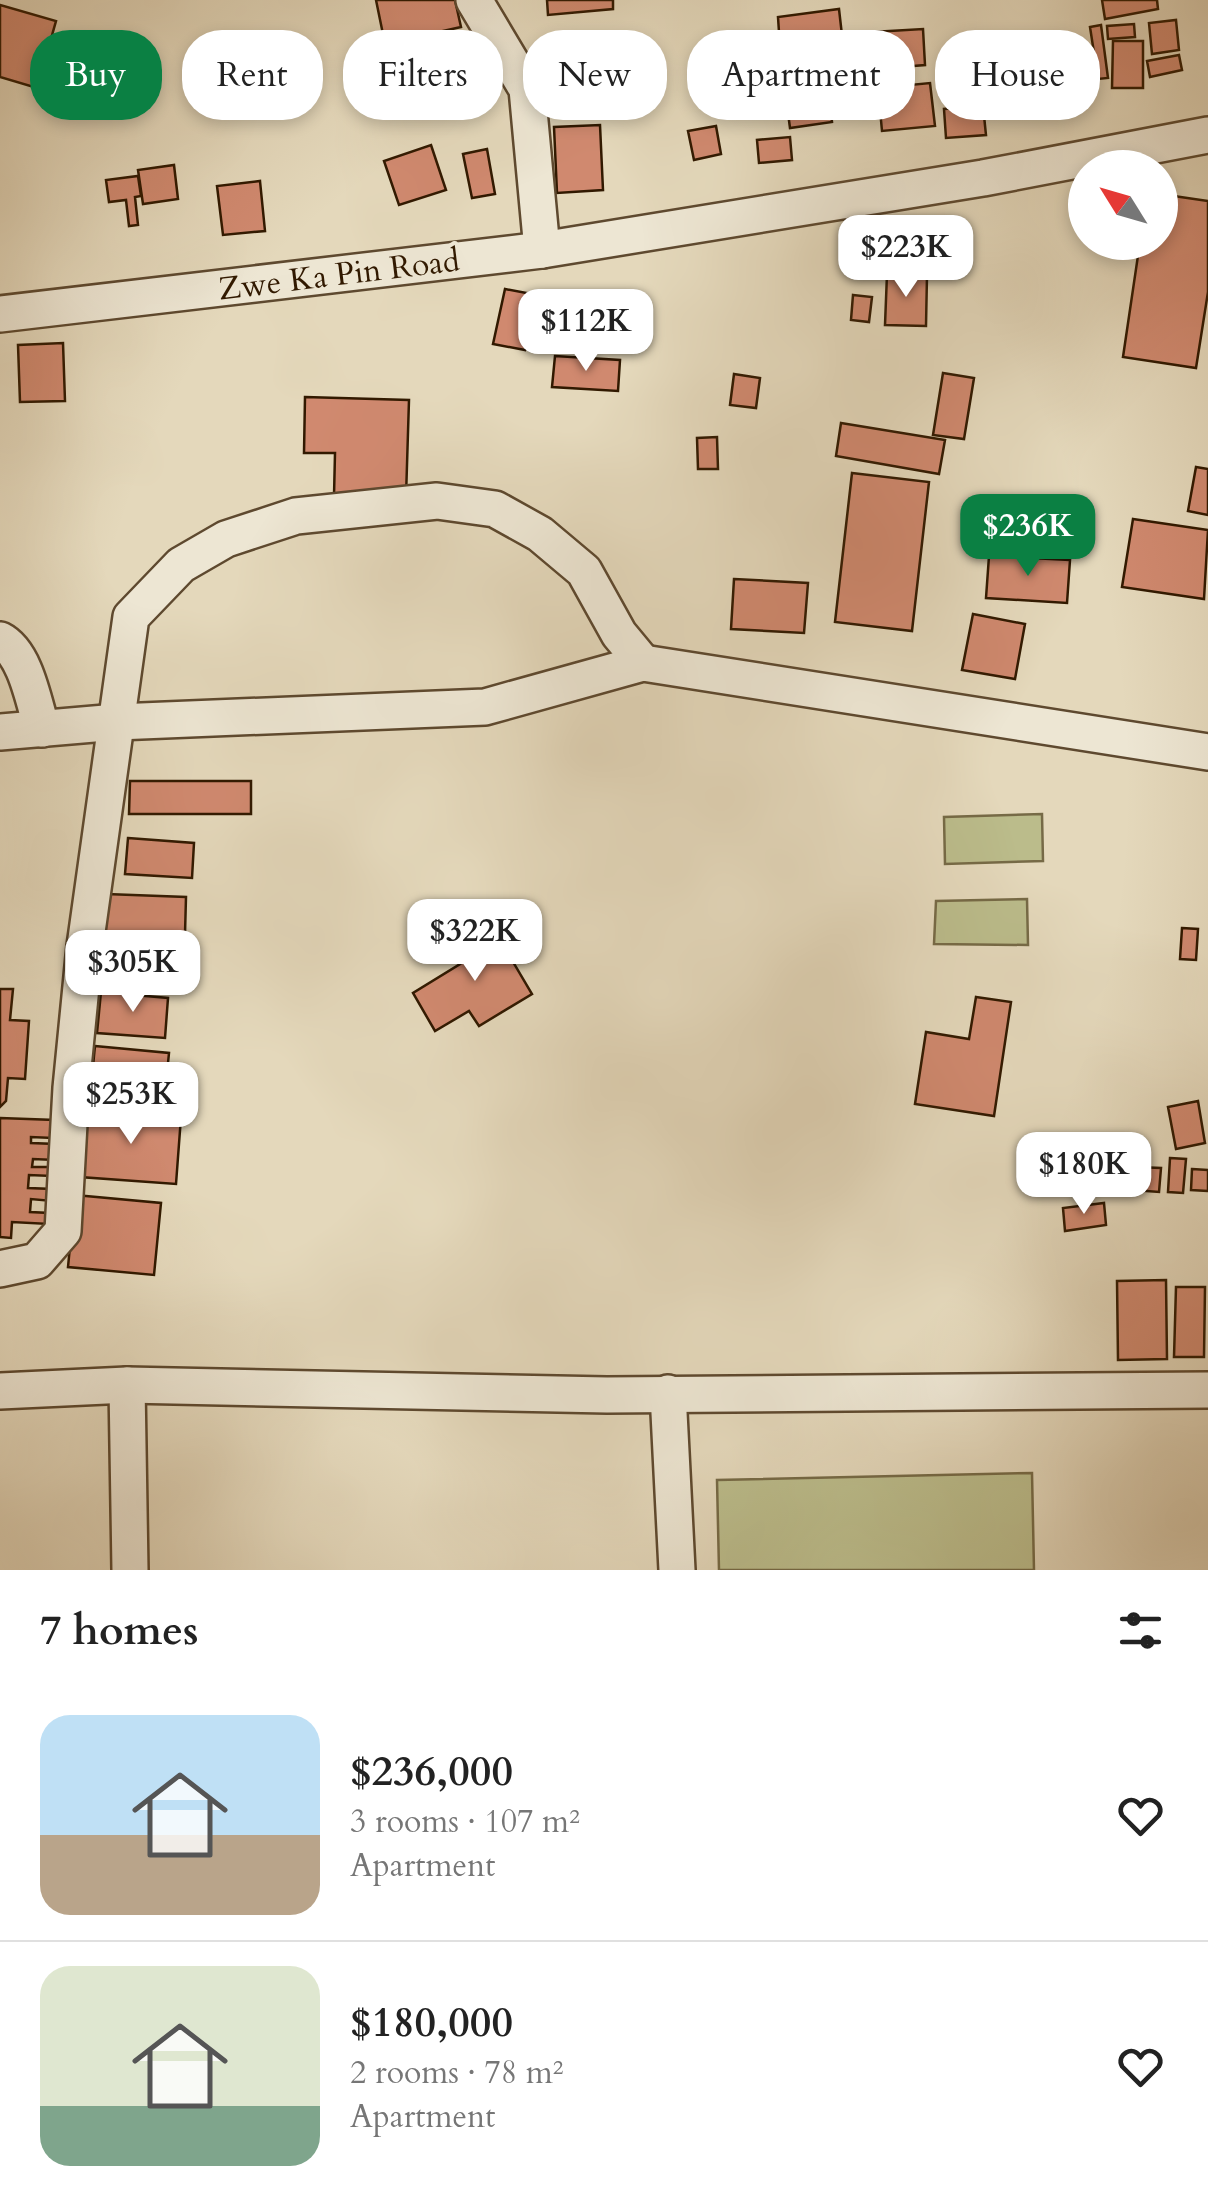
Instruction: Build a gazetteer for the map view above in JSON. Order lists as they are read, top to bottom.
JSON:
{
  "streets": {
    "street": ["Zwe Ka Pin Road"]
  },
  "north": "top left",
  "page": {
    "chip": [
      "Buy",
      "Rent",
      "Filters",
      "New",
      "Apartment",
      "House"
    ],
    "price": [
      "$223K",
      "$112K",
      "$236K",
      "$322K",
      "$305K",
      "$253K",
      "$180K"
    ],
    "heading": "7 homes",
    "list": [
      {
        "name": "$236,000",
        "note": "3 rooms · 107 m² · Apartment"
      },
      {
        "name": "$180,000",
        "note": "2 rooms · 78 m² · Apartment"
      }
    ]
  }
}
